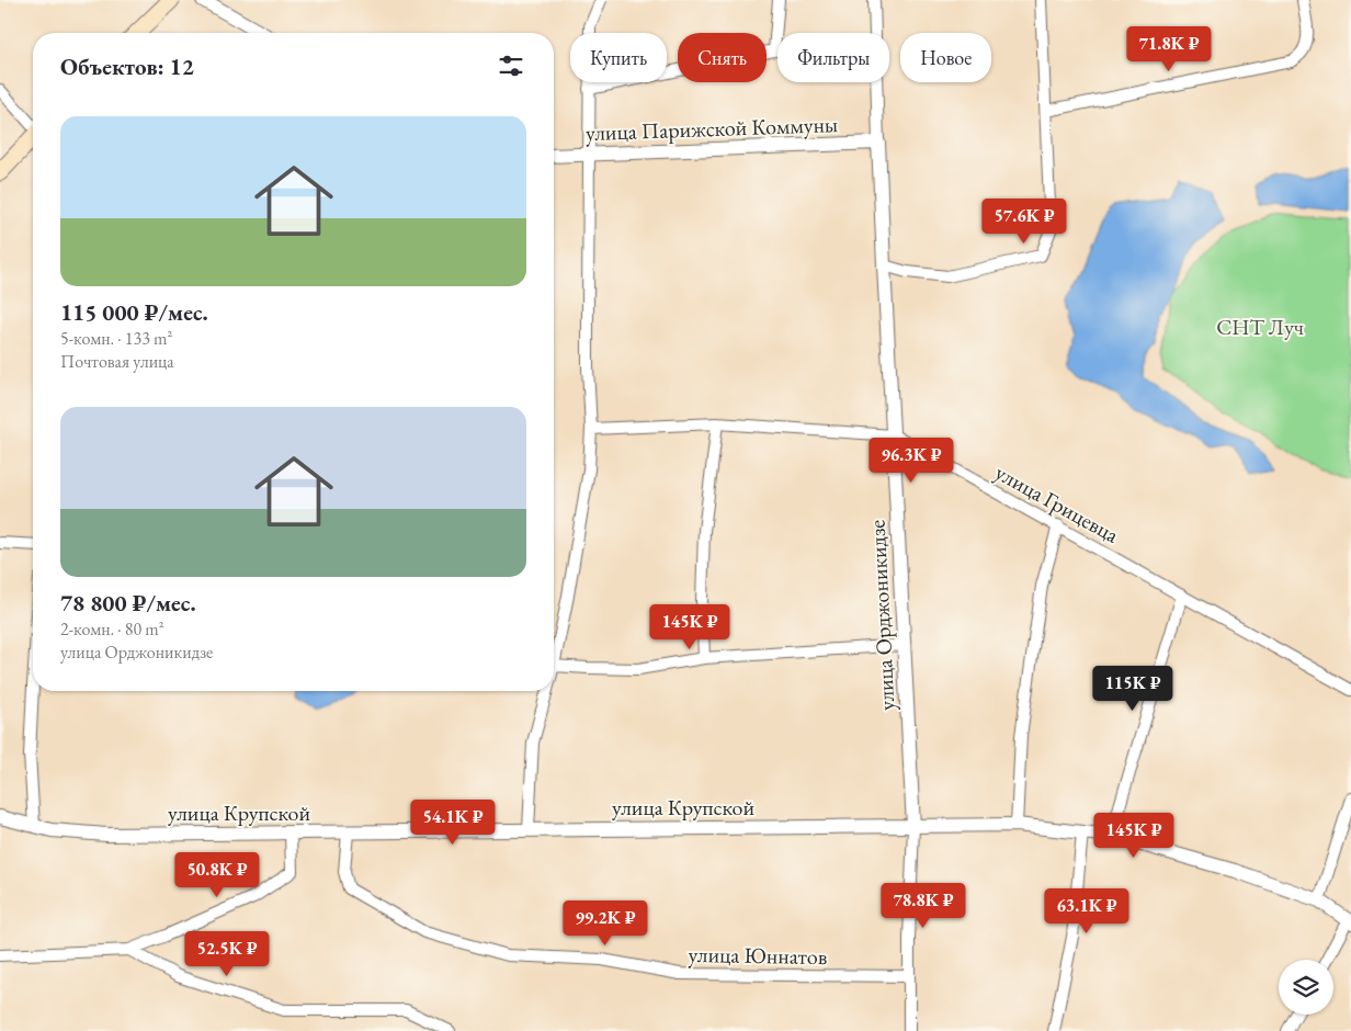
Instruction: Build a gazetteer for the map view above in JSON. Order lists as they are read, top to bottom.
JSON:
{
  "streets": {
    "street": [
      "улица Парижской Коммуны",
      "улица Грицевца",
      "улица Орджоникидзе",
      "улица Крупской",
      "улица Юннатов"
    ]
  },
  "crossings": [
    ["улица Парижской Коммуны", "улица Орджоникидзе"],
    ["улица Грицевца", "улица Орджоникидзе"],
    ["улица Орджоникидзе", "улица Крупской"],
    ["улица Орджоникидзе", "улица Юннатов"],
    ["улица Крупской", "улица Юннатов"]
  ],
  "parks": ["СНТ Луч"],
  "page": {
    "price": [
      "71.8K ₽",
      "57.6K ₽",
      "96.3K ₽",
      "145K ₽",
      "115K ₽",
      "54.1K ₽",
      "145K ₽",
      "50.8K ₽",
      "78.8K ₽",
      "63.1K ₽",
      "99.2K ₽",
      "52.5K ₽"
    ],
    "chip": [
      "Купить",
      "Снять",
      "Фильтры",
      "Новое"
    ],
    "heading": "Объектов: 12",
    "list": [
      {
        "name": "115 000 ₽/мес.",
        "note": "5-комн. · 133 m² · Почтовая улица"
      },
      {
        "name": "78 800 ₽/мес.",
        "note": "2-комн. · 80 m² · улица Орджоникидзе"
      }
    ]
  }
}
